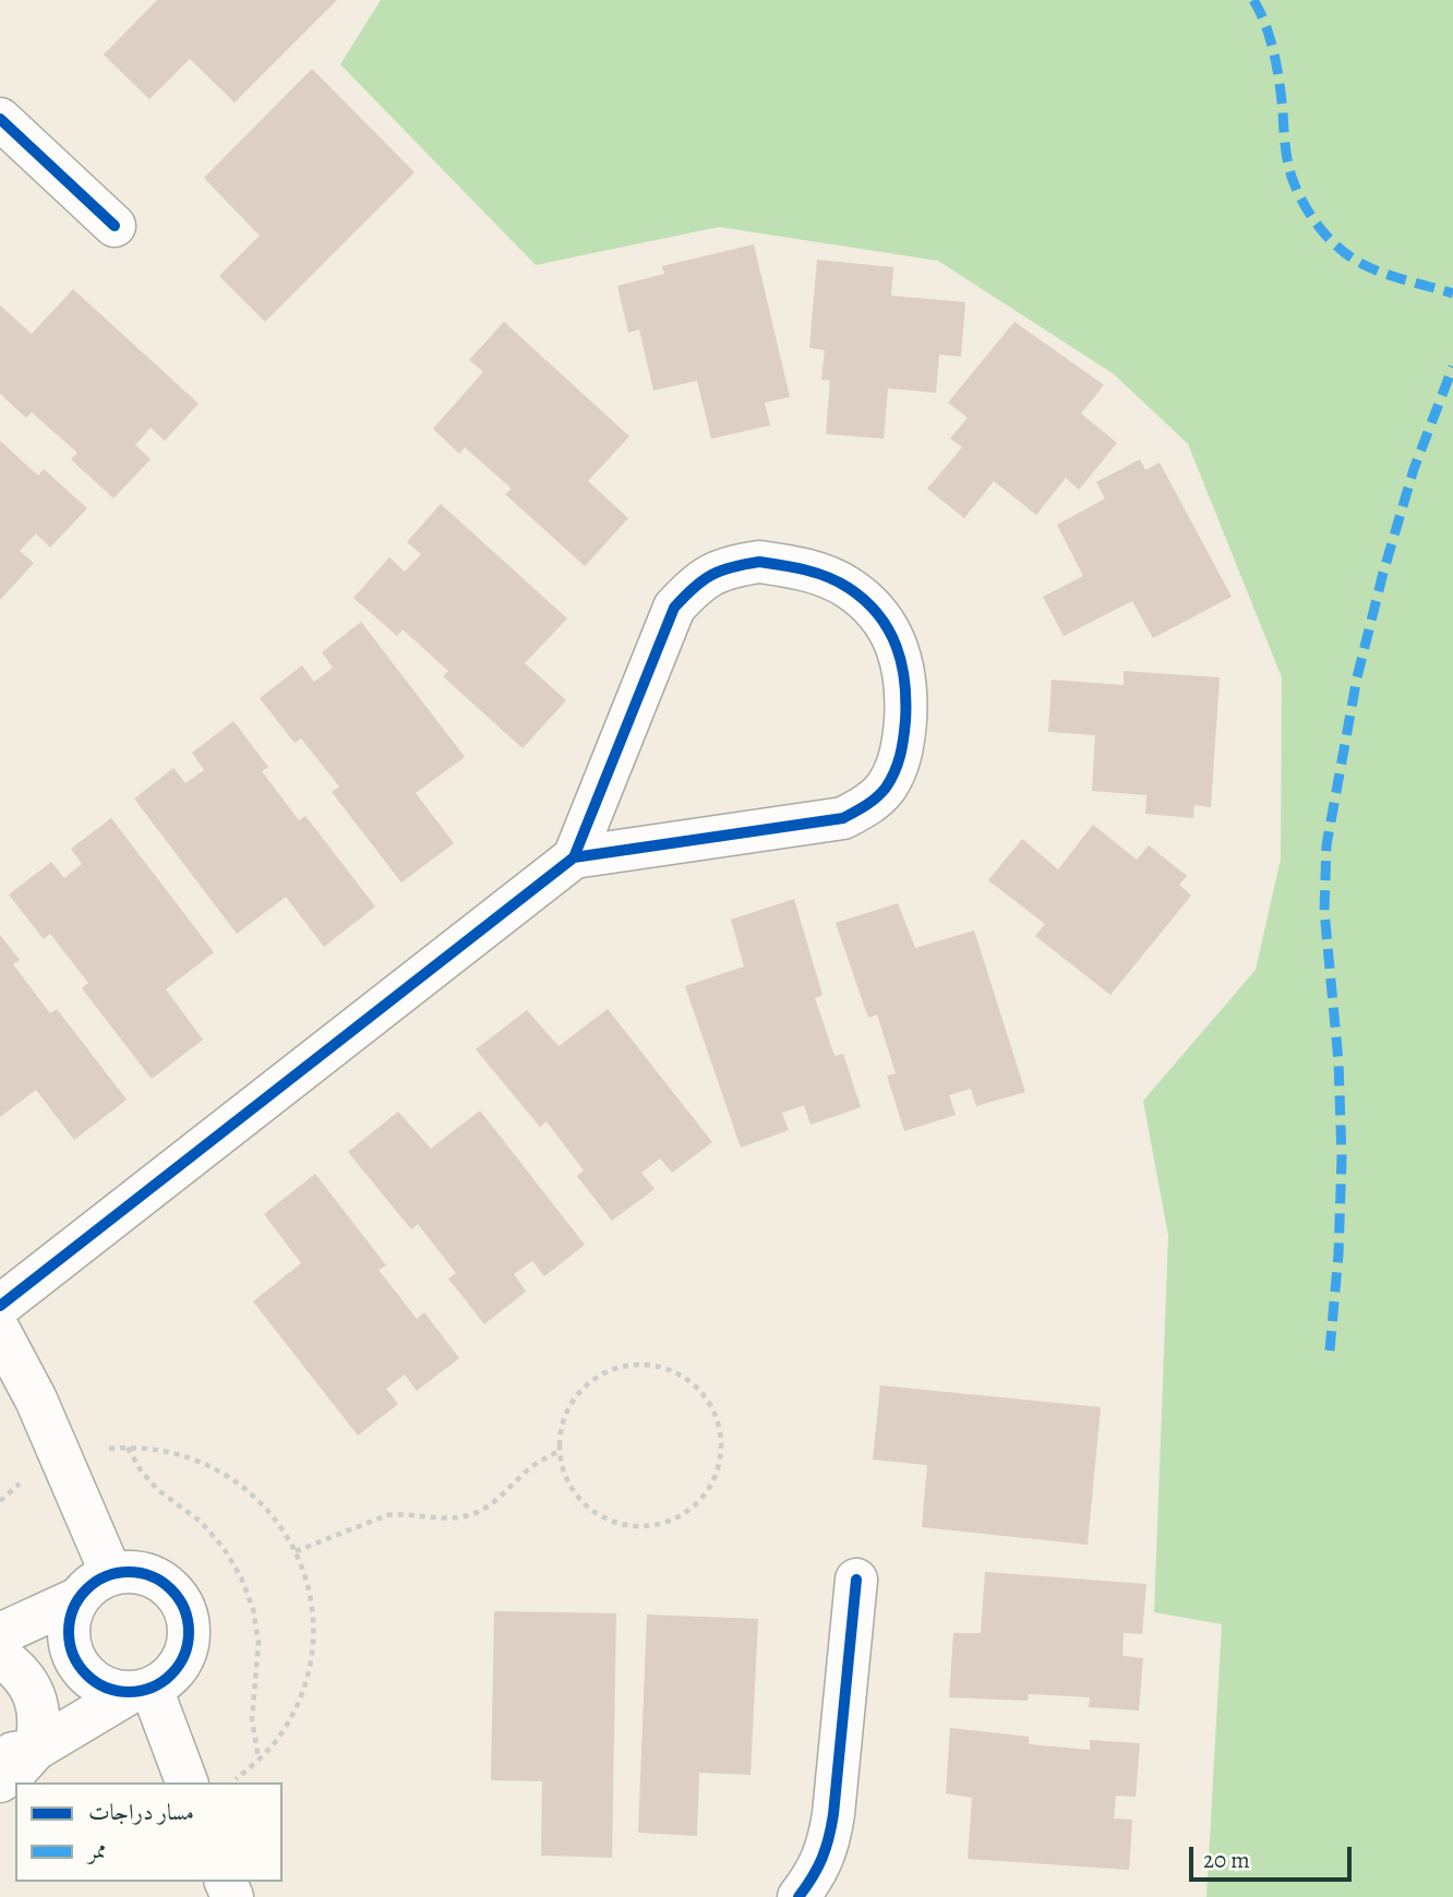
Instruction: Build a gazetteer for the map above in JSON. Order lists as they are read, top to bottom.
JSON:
{
  "legend": ["مسار دراجات", "ممر"],
  "scale_bar": "20 m"
}
